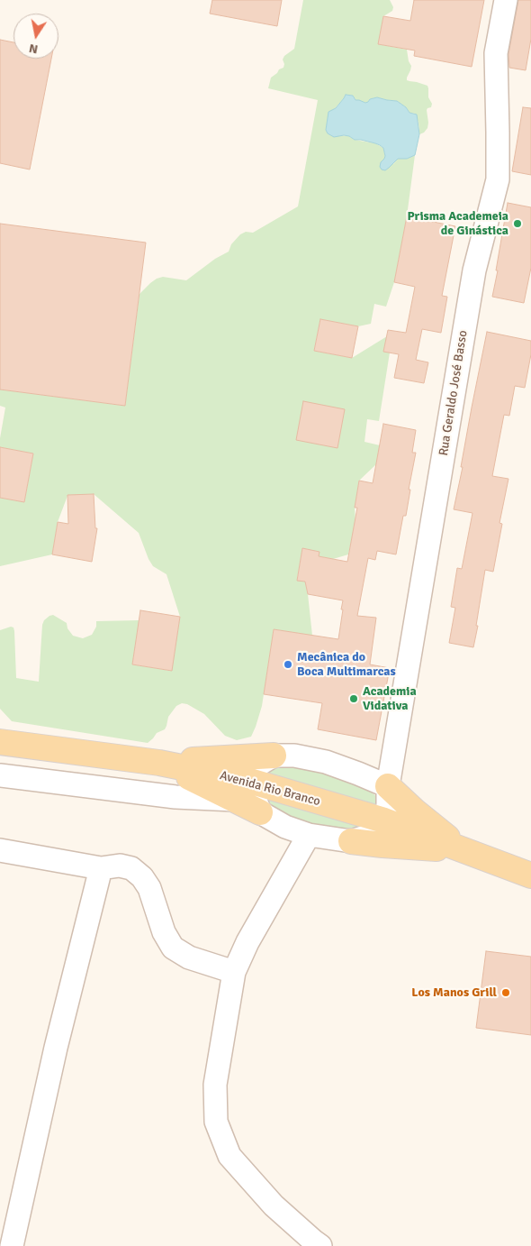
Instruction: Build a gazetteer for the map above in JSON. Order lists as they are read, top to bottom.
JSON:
{
  "streets": {
    "main road": ["Avenida Rio Branco"],
    "street": ["Rua Geraldo José Basso"]
  },
  "crossings": [
    ["Rua Geraldo José Basso", "Avenida Rio Branco"]
  ],
  "places": [
    "Prisma Academeia de Ginástica",
    "Mecânica do Boca Multimarcas",
    "Academia Vidativa",
    "Los Manos Grill"
  ],
  "north": "bottom"
}
